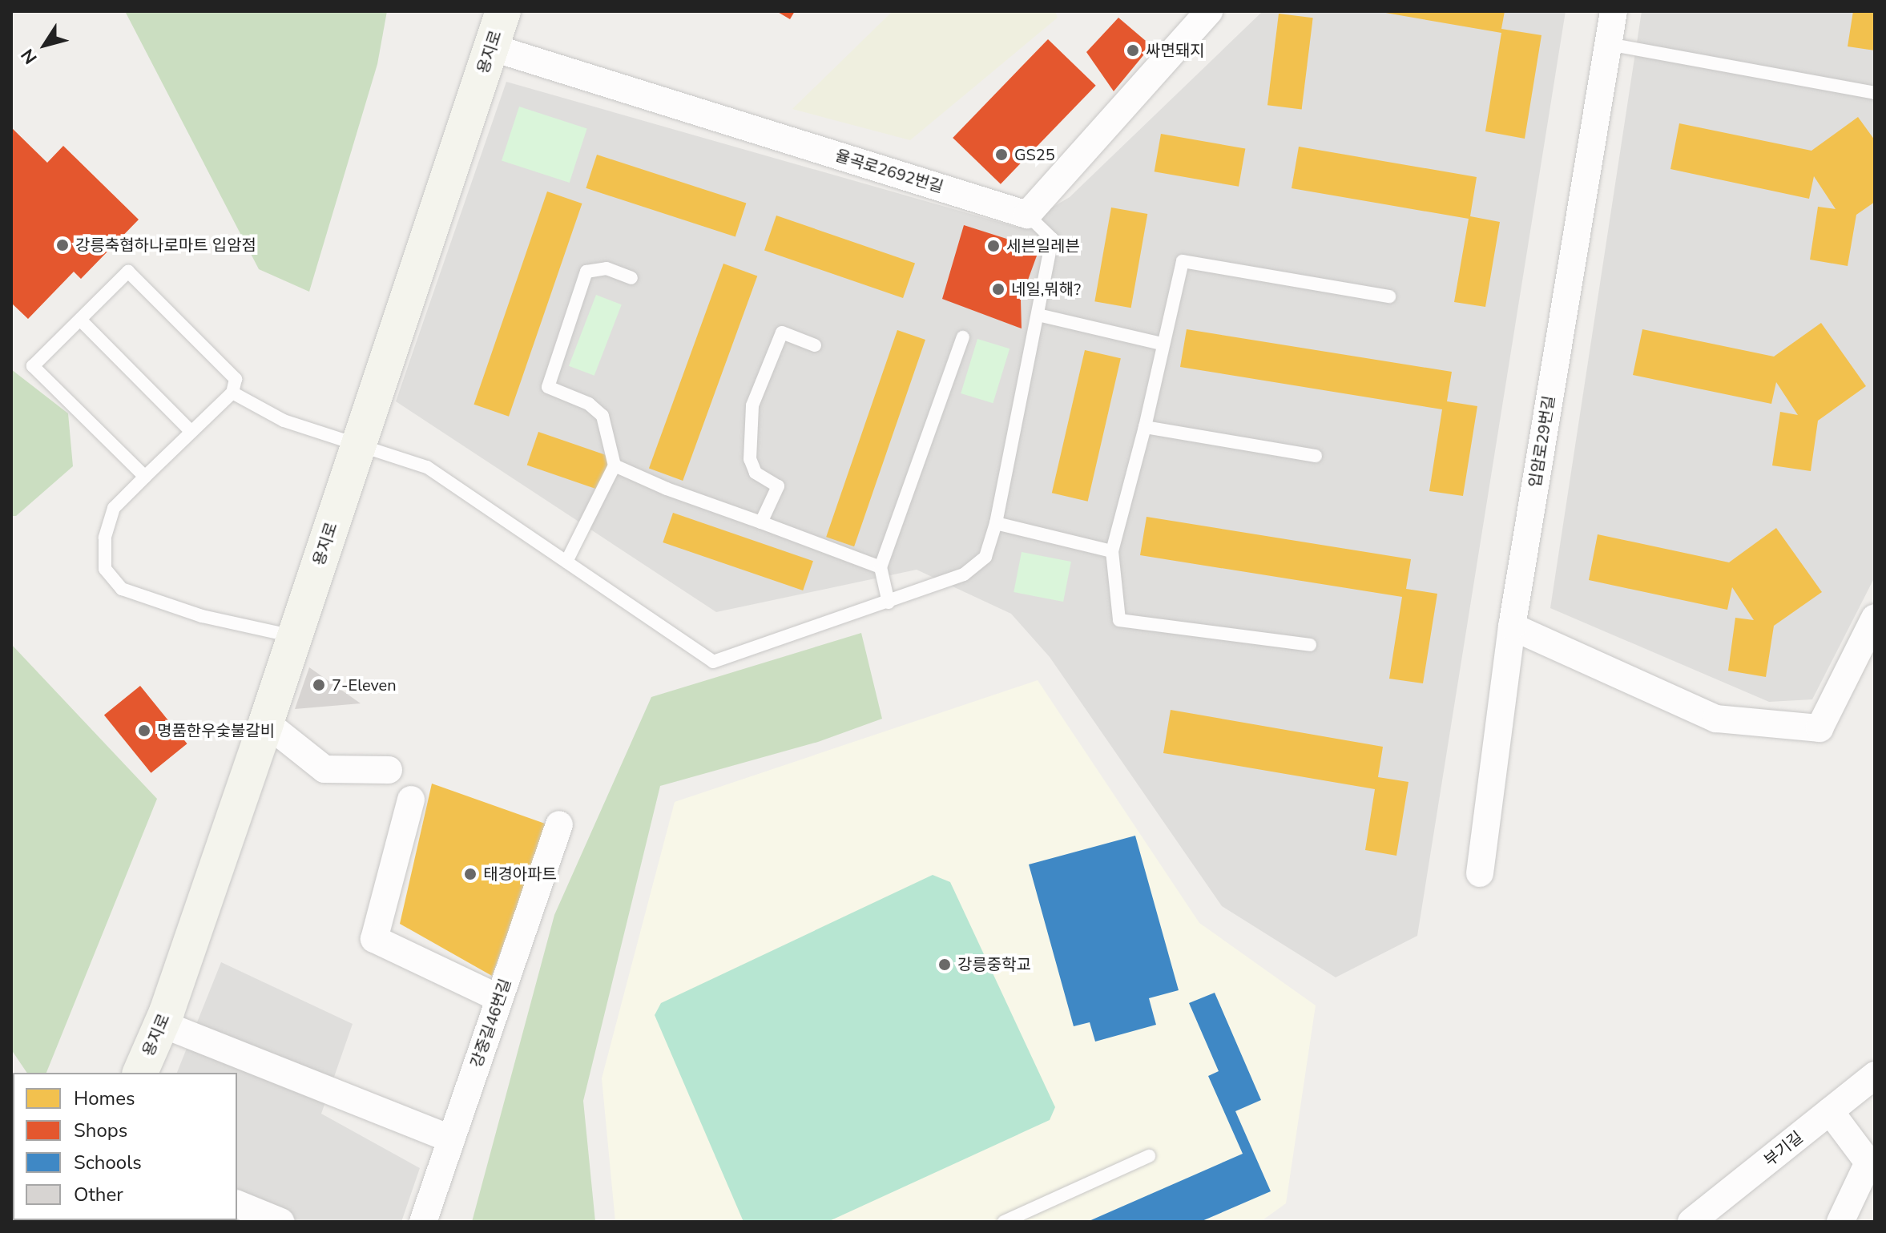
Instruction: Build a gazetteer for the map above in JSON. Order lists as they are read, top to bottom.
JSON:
{
  "streets": {
    "street": [
      "용지로",
      "율곡로2692번길",
      "입암로29번길",
      "강중길46번길",
      "부기길"
    ]
  },
  "crossings": [
    ["용지로", "율곡로2692번길"]
  ],
  "places": [
    "싸면돼지",
    "GS25",
    "강릉축협하나로마트 입암점",
    "세븐일레븐",
    "네일,뭐해?",
    "7-Eleven",
    "명품한우숯불갈비",
    "태경아파트",
    "강릉중학교"
  ],
  "legend": [
    "Homes",
    "Shops",
    "Schools",
    "Other"
  ],
  "north": "bottom left"
}
